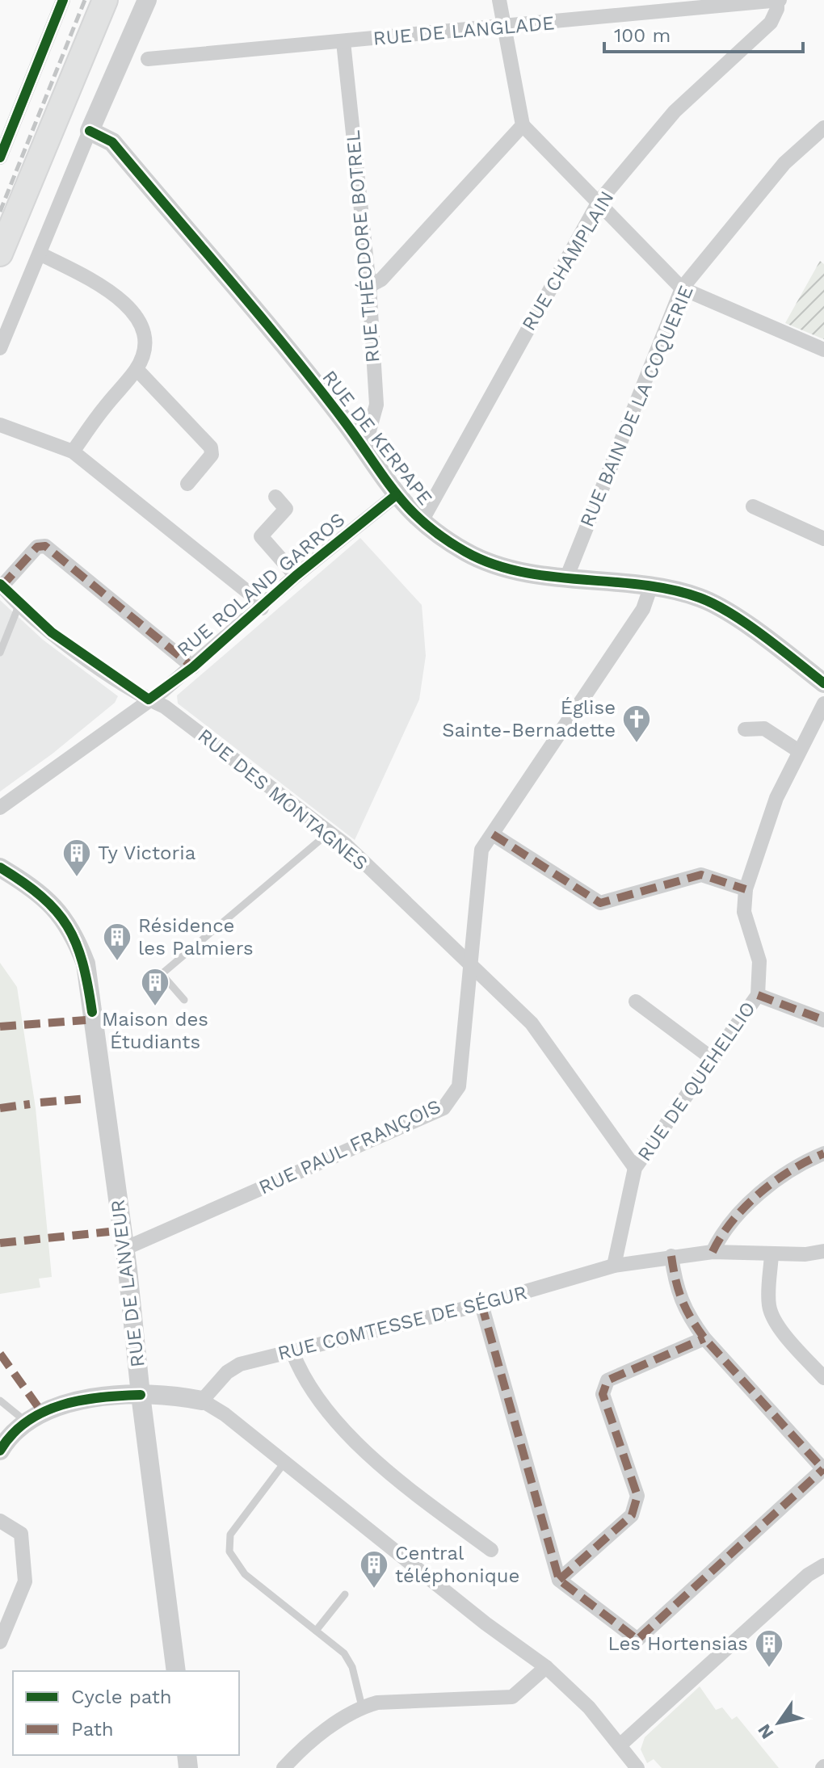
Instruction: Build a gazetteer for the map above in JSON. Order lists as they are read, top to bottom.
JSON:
{
  "streets": {
    "street": [
      "RUE DE LANGLADE",
      "RUE THÉODORE BOTREL",
      "RUE CHAMPLAIN",
      "RUE BAIN DE LA COQUERIE",
      "RUE DE KERPAPE",
      "RUE ROLAND GARROS",
      "RUE DES MONTAGNES",
      "RUE DE QUEHELLIO",
      "RUE PAUL FRANÇOIS",
      "RUE DE LANVEUR",
      "RUE COMTESSE DE SÉGUR"
    ]
  },
  "crossings": [
    ["RUE DE LANGLADE", "RUE THÉODORE BOTREL"],
    ["RUE DE LANGLADE", "RUE CHAMPLAIN"],
    ["RUE THÉODORE BOTREL", "RUE DE KERPAPE"],
    ["RUE CHAMPLAIN", "RUE DE KERPAPE"],
    ["RUE BAIN DE LA COQUERIE", "RUE DE KERPAPE"],
    ["RUE DE KERPAPE", "RUE ROLAND GARROS"],
    ["RUE DE KERPAPE", "RUE PAUL FRANÇOIS"],
    ["RUE ROLAND GARROS", "RUE DES MONTAGNES"],
    ["RUE DES MONTAGNES", "RUE DE QUEHELLIO"],
    ["RUE DES MONTAGNES", "RUE PAUL FRANÇOIS"],
    ["RUE PAUL FRANÇOIS", "RUE DE LANVEUR"]
  ],
  "places": {
    "church": ["Église Sainte-Bernadette"],
    "building": [
      "Ty Victoria",
      "Résidence les Palmiers",
      "Maison des Étudiants",
      "Central téléphonique",
      "Les Hortensias"
    ]
  },
  "legend": ["Cycle path", "Path"],
  "scale_bar": "100 m",
  "north": "bottom left"
}
